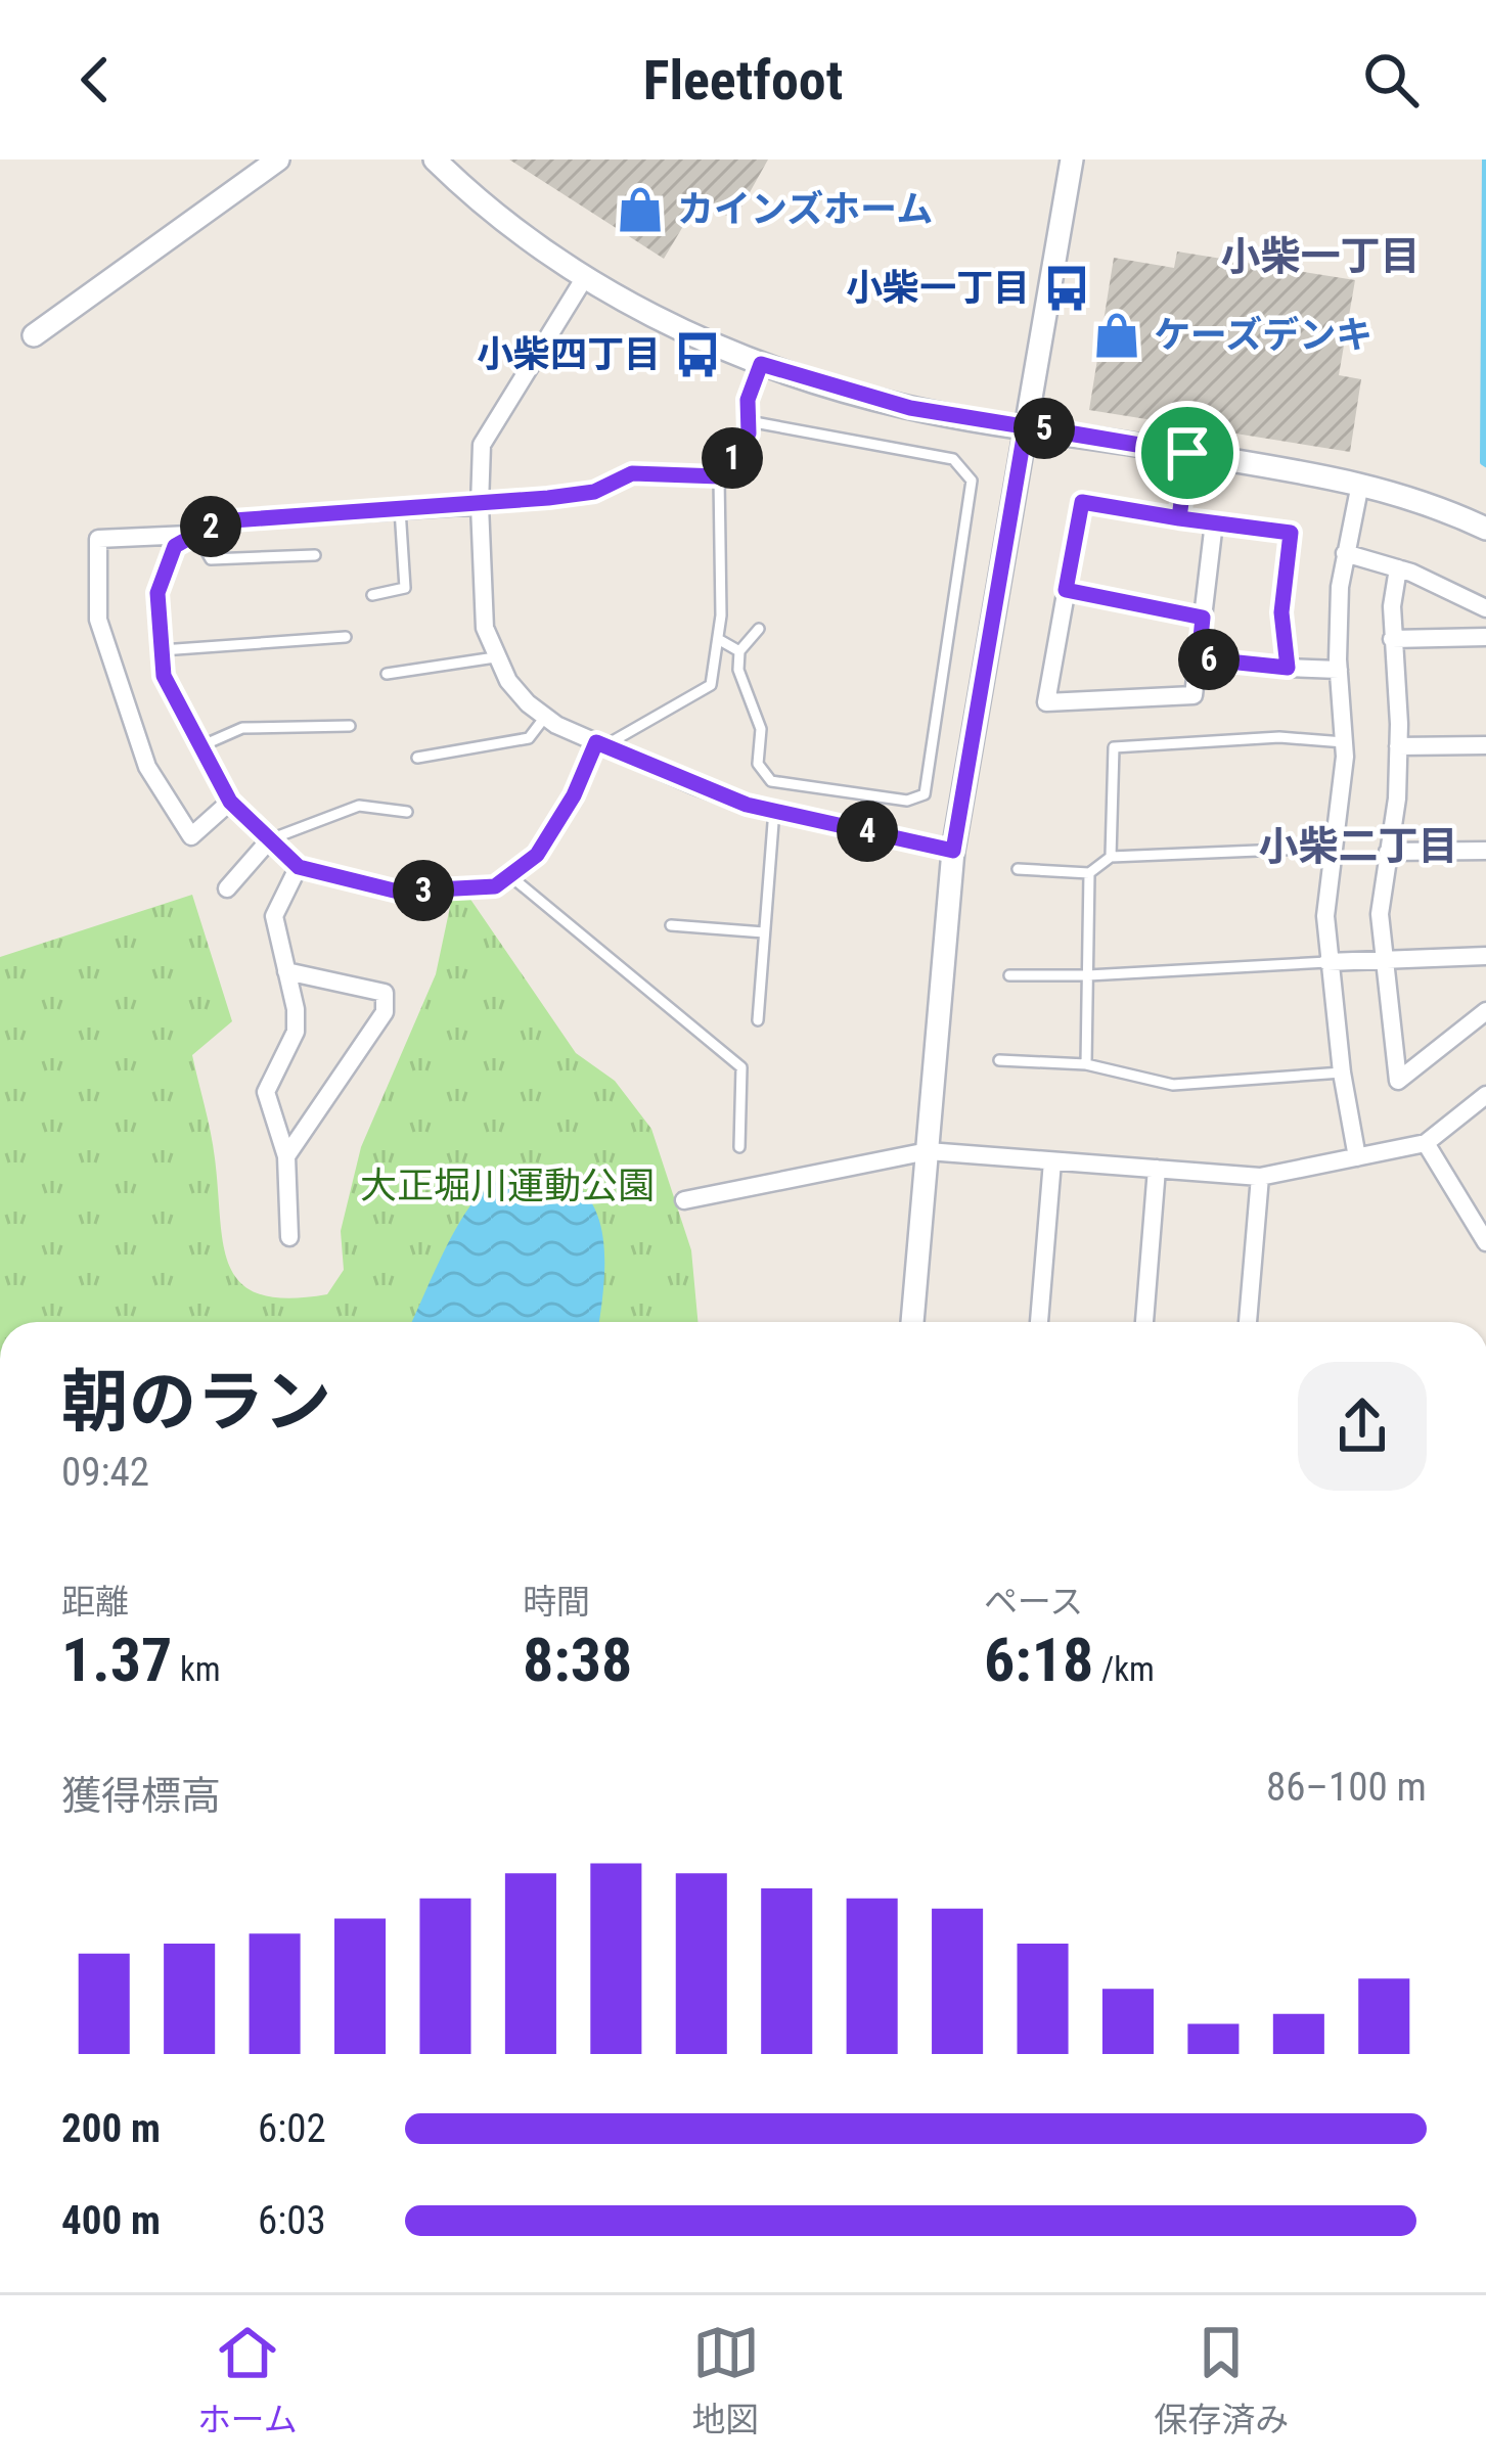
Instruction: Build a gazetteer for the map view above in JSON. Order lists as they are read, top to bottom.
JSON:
{
  "districts": ["小柴一丁目", "小柴二丁目"],
  "parks": ["大正堀川運動公園"],
  "places": {
    "shop": ["カインズホーム", "ケーズデンキ"],
    "bus stop": ["小柴一丁目", "小柴四丁目"]
  },
  "page": {
    "header": "Fleetfoot",
    "pins": [
      "5",
      "1",
      "2",
      "6",
      "4",
      "3"
    ],
    "heading": ["朝のラン", "09:42"],
    "stats": [
      ["距離", "1.37 km"],
      ["時間", "8:38"],
      ["ペース", "6:18 /km"]
    ],
    "chart": ["獲得標高", "86–100 m"],
    "list": [
      {
        "name": "200 m",
        "note": "6:02"
      },
      {
        "name": "400 m",
        "note": "6:03"
      }
    ],
    "tabs": ["ホーム", "地図", "保存済み"]
  }
}
